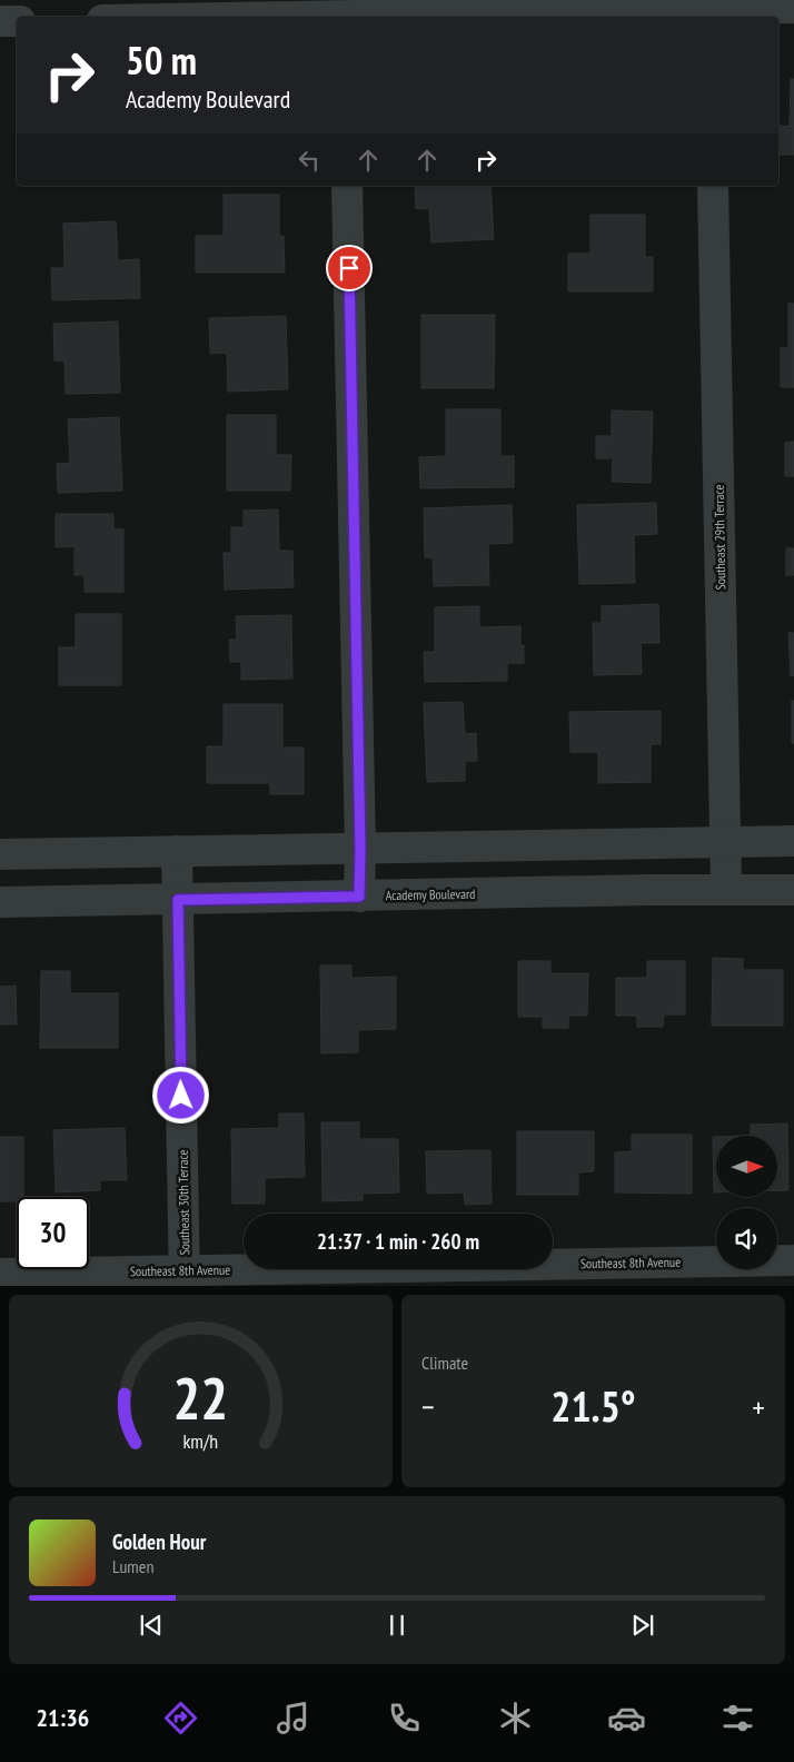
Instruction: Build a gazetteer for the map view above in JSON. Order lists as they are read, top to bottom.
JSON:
{
  "streets": {
    "street": [
      "Southeast 29th Terrace",
      "Academy Boulevard",
      "Southeast 30th Terrace",
      "Southeast 8th Avenue"
    ]
  },
  "crossings": [
    ["Southeast 29th Terrace", "Academy Boulevard"],
    ["Academy Boulevard", "Southeast 30th Terrace"],
    ["Southeast 30th Terrace", "Southeast 8th Avenue"]
  ],
  "north": "right",
  "page": {
    "turn": ["50 m", "Academy Boulevard"],
    "limit": "30",
    "trip": "21:37 · 1 min · 260 m",
    "tile": "Climate",
    "heat": ["−", "21.5°", "+"],
    "song": ["Golden Hour", "Lumen"],
    "tabs": "21:36",
    "gauge": ["22", "km/h"]
  }
}
